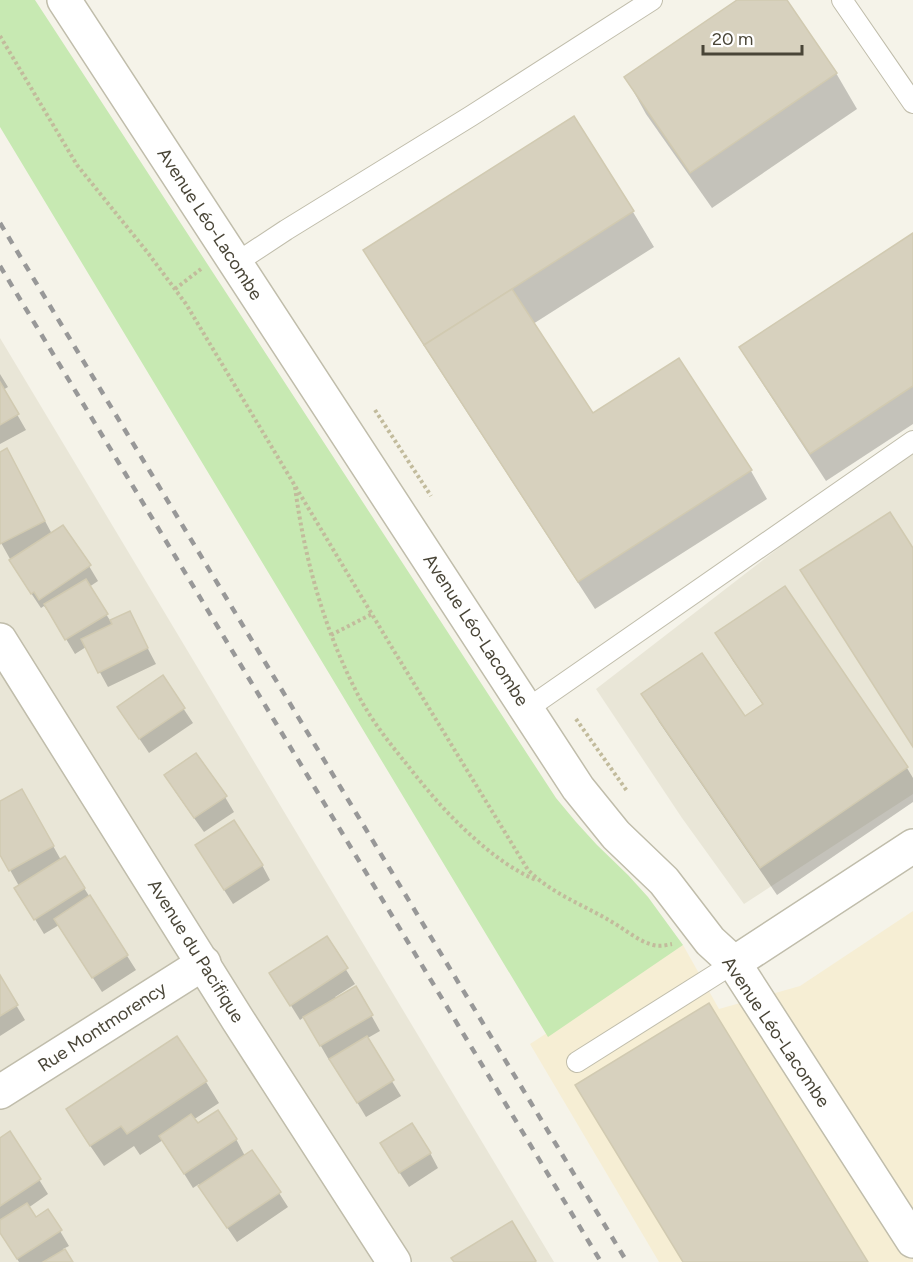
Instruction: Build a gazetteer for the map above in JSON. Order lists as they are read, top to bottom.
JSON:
{
  "streets": {
    "street": ["Avenue Léo-Lacombe", "Avenue du Pacifique", "Rue Montmorency"]
  },
  "crossings": [
    ["Avenue du Pacifique", "Rue Montmorency"]
  ],
  "scale_bar": "20 m"
}
